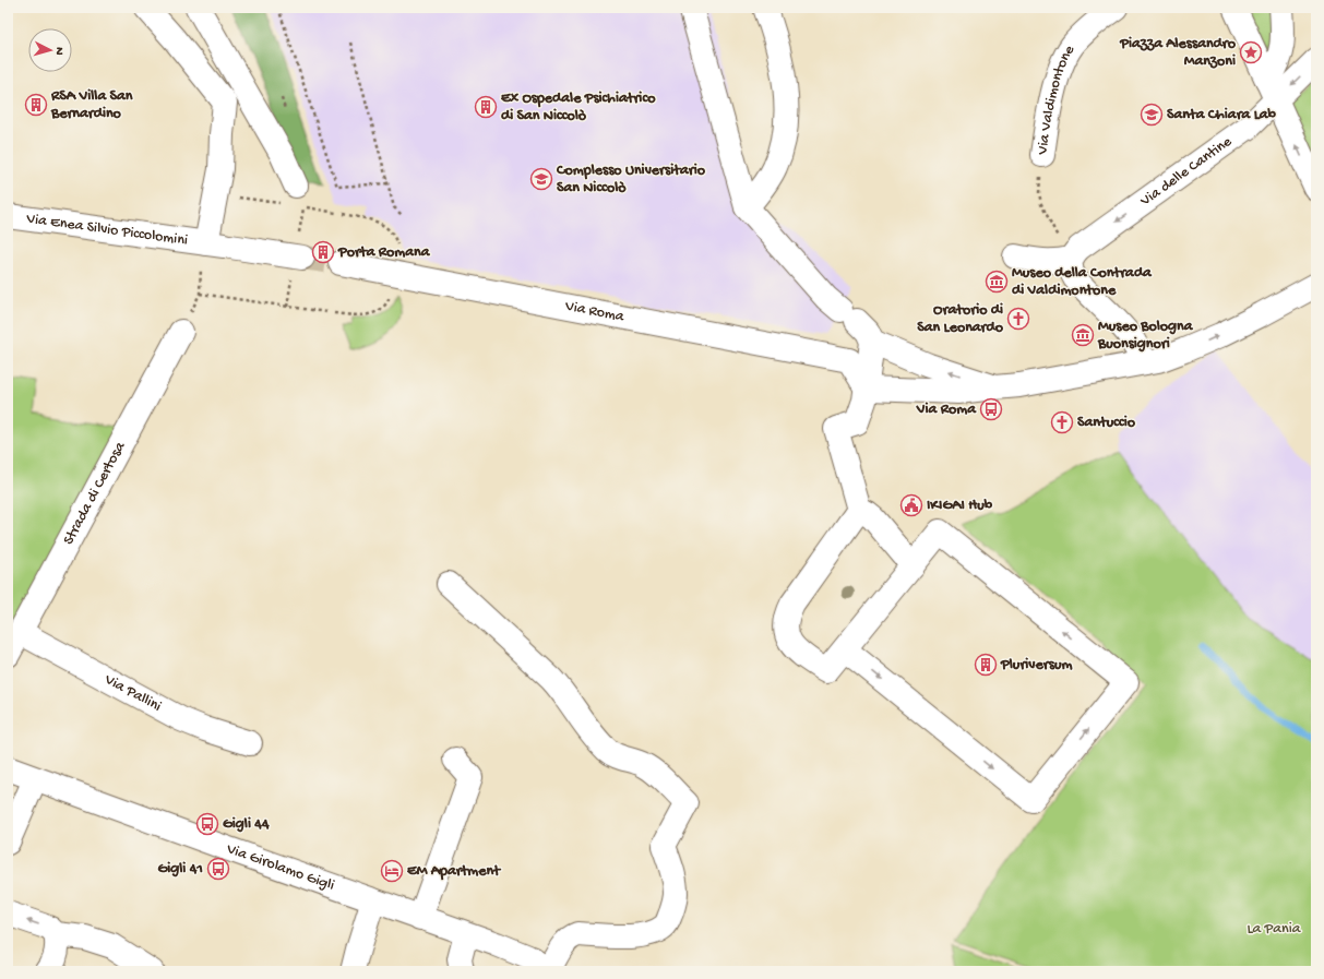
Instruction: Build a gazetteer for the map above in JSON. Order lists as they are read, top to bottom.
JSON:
{
  "streets": {
    "street": [
      "Via Valdimontone",
      "Via delle Cantine",
      "Via Enea Silvio Piccolomini",
      "Via Roma",
      "Strada di Certosa",
      "Via Pallini",
      "Via Girolamo Gigli"
    ]
  },
  "crossings": [
    ["Via Valdimontone", "Via delle Cantine"],
    ["Strada di Certosa", "Via Pallini"]
  ],
  "parks": ["La Pania"],
  "places": {
    "place": ["Piazza Alessandro Manzoni"],
    "building": [
      "RSA Villa San Bernardino",
      "Ex Ospedale Psichiatrico di San Niccolò",
      "Porta Romana",
      "Pluriversum"
    ],
    "school or university": ["Santa Chiara Lab", "Complesso Universitario San Niccolò"],
    "museum": ["Museo della Contrada di Valdimontone", "Museo Bologna Buonsignori"],
    "church": ["Oratorio di San Leonardo", "Santuccio"],
    "bus stop": ["Via Roma", "Gigli 44", "Gigli 41"],
    "public building": ["IKIGAI Hub"],
    "hotel": ["EM Apartment"]
  },
  "north": "right"
}
